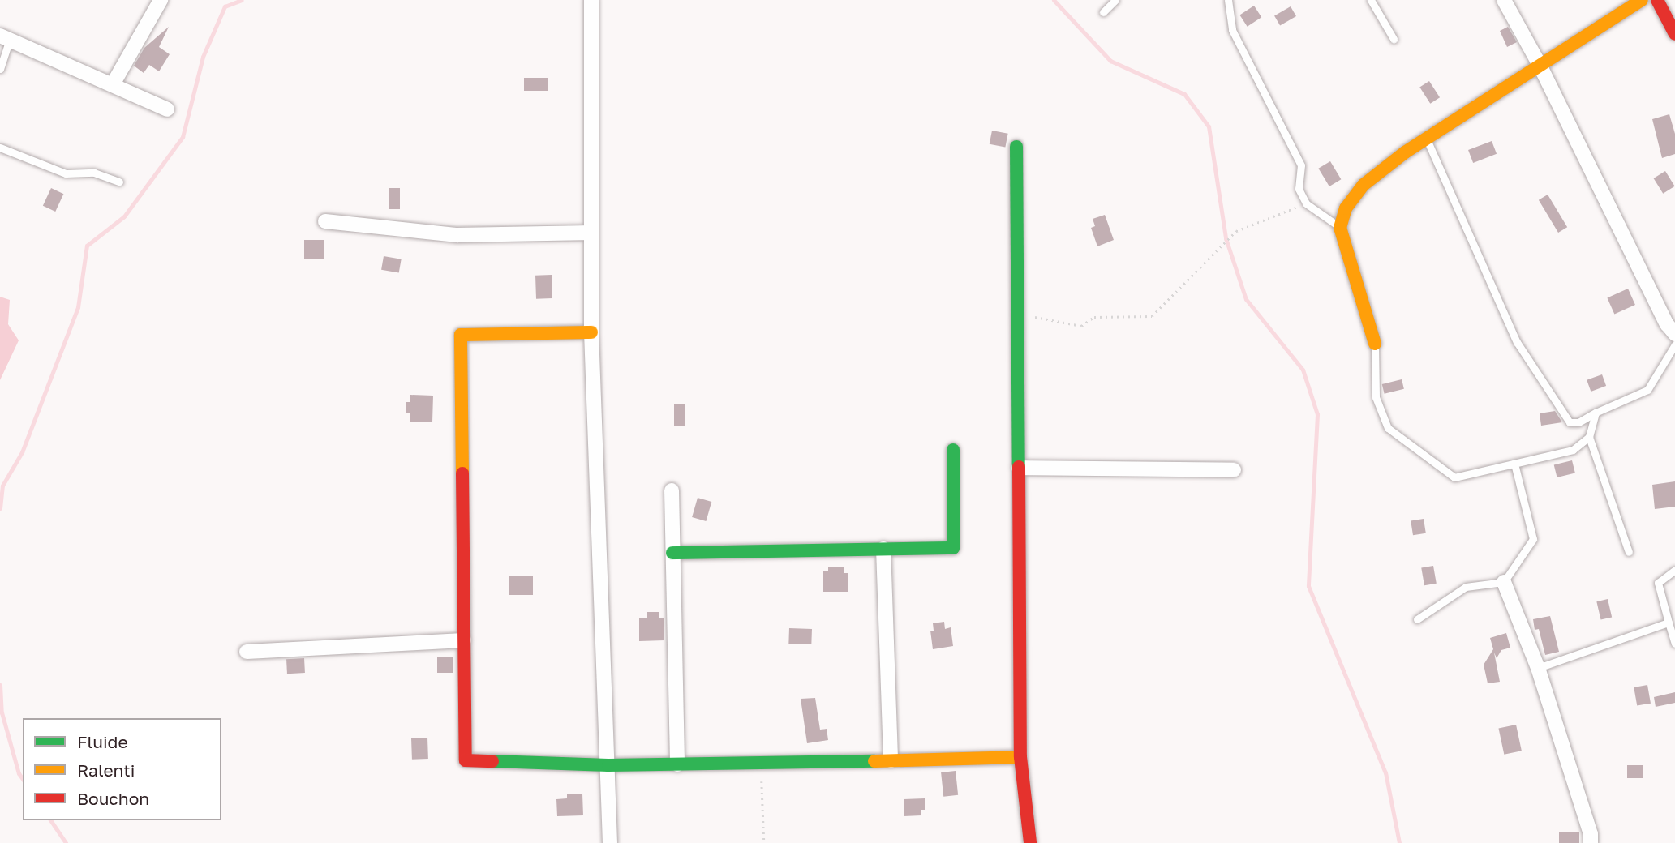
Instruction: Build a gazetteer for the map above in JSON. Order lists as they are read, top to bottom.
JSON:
{
  "legend": ["Fluide", "Ralenti", "Bouchon"]
}
